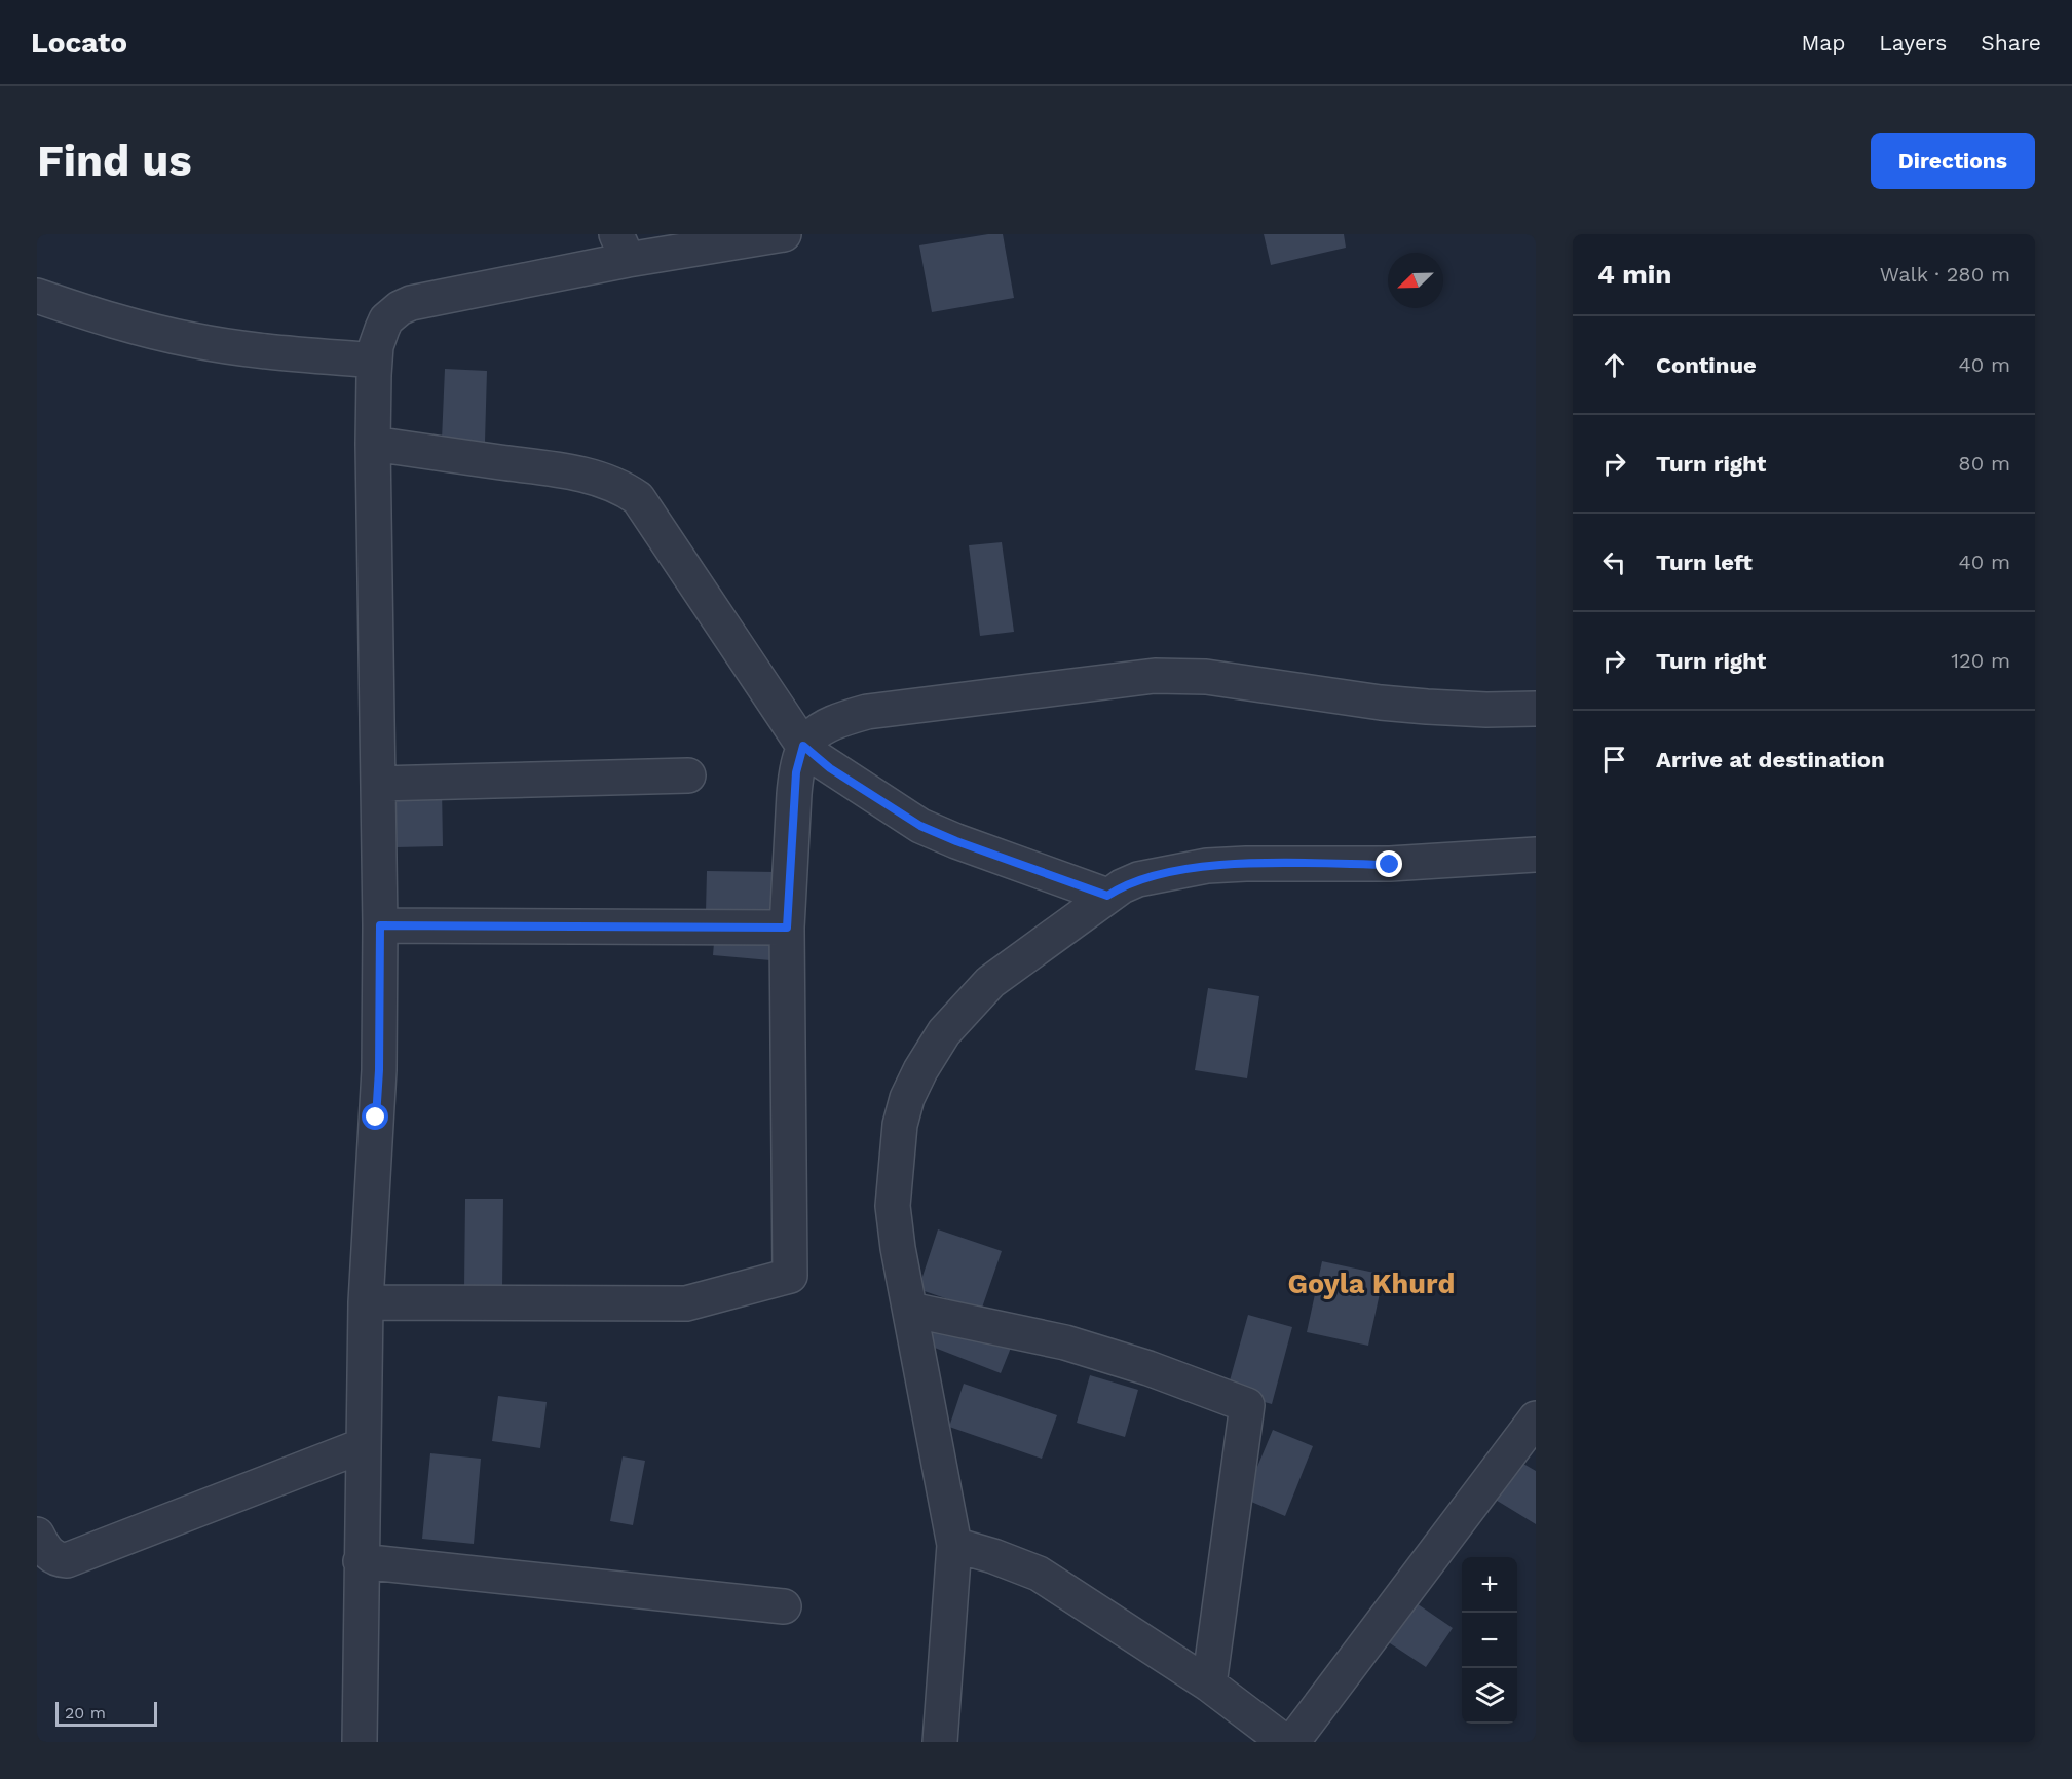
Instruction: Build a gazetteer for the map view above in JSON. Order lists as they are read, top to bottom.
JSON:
{
  "districts": ["Goyla Khurd"],
  "scale_bar": "20 m",
  "north": "bottom left",
  "page": {
    "header": "Locato",
    "nav": ["Map", "Layers", "Share"],
    "buttons": "Directions",
    "title": "Find us",
    "heading": ["4 min", "Walk · 280 m"],
    "list": [
      ["Continue", "40 m"],
      ["Turn right", "80 m"],
      ["Turn left", "40 m"],
      ["Turn right", "120 m"],
      "Arrive at destination"
    ],
    "map_buttons": ["+", "−"],
    "scale": "20 m"
  }
}
